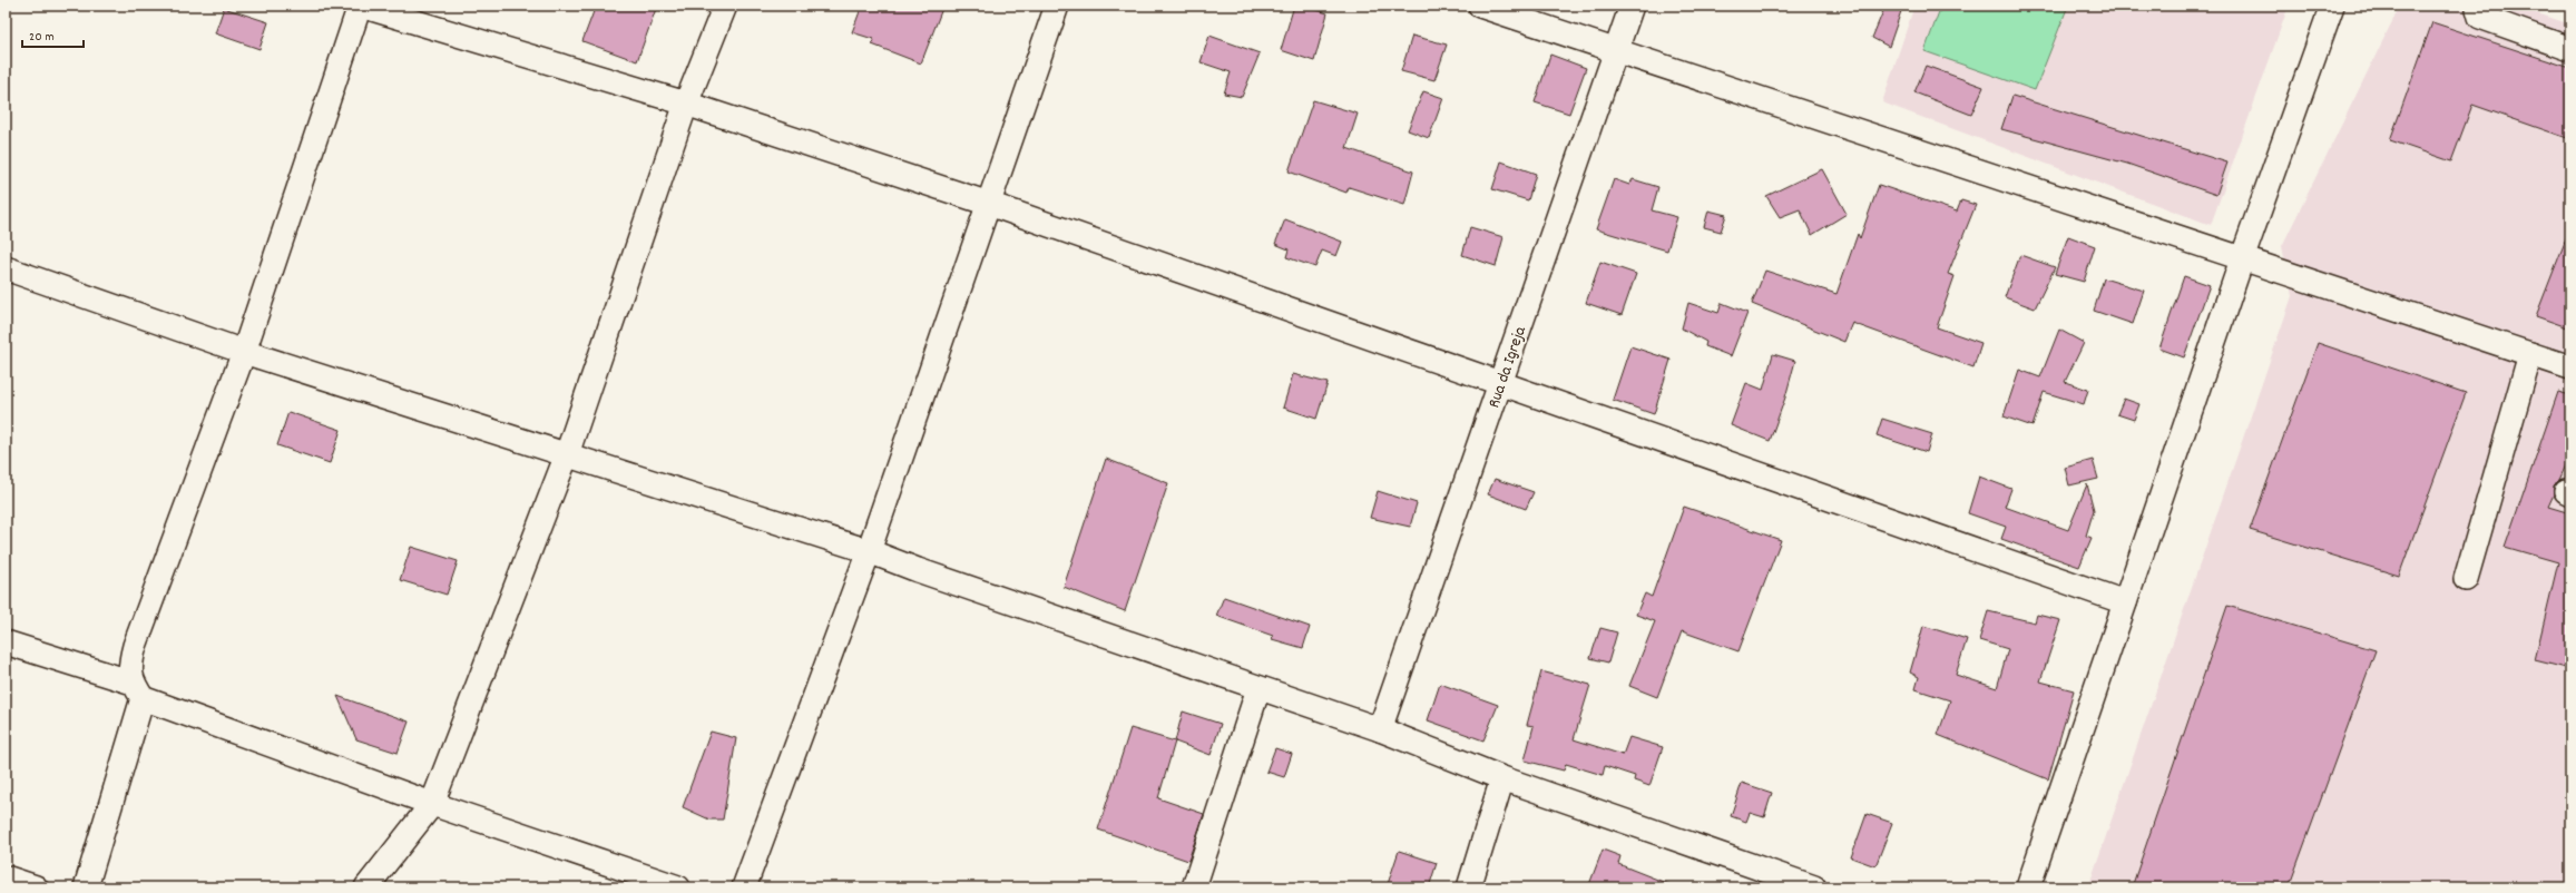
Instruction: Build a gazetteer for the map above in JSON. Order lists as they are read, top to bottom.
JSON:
{
  "streets": {
    "street": ["Rua da Igreja"]
  },
  "scale_bar": "20 m"
}
